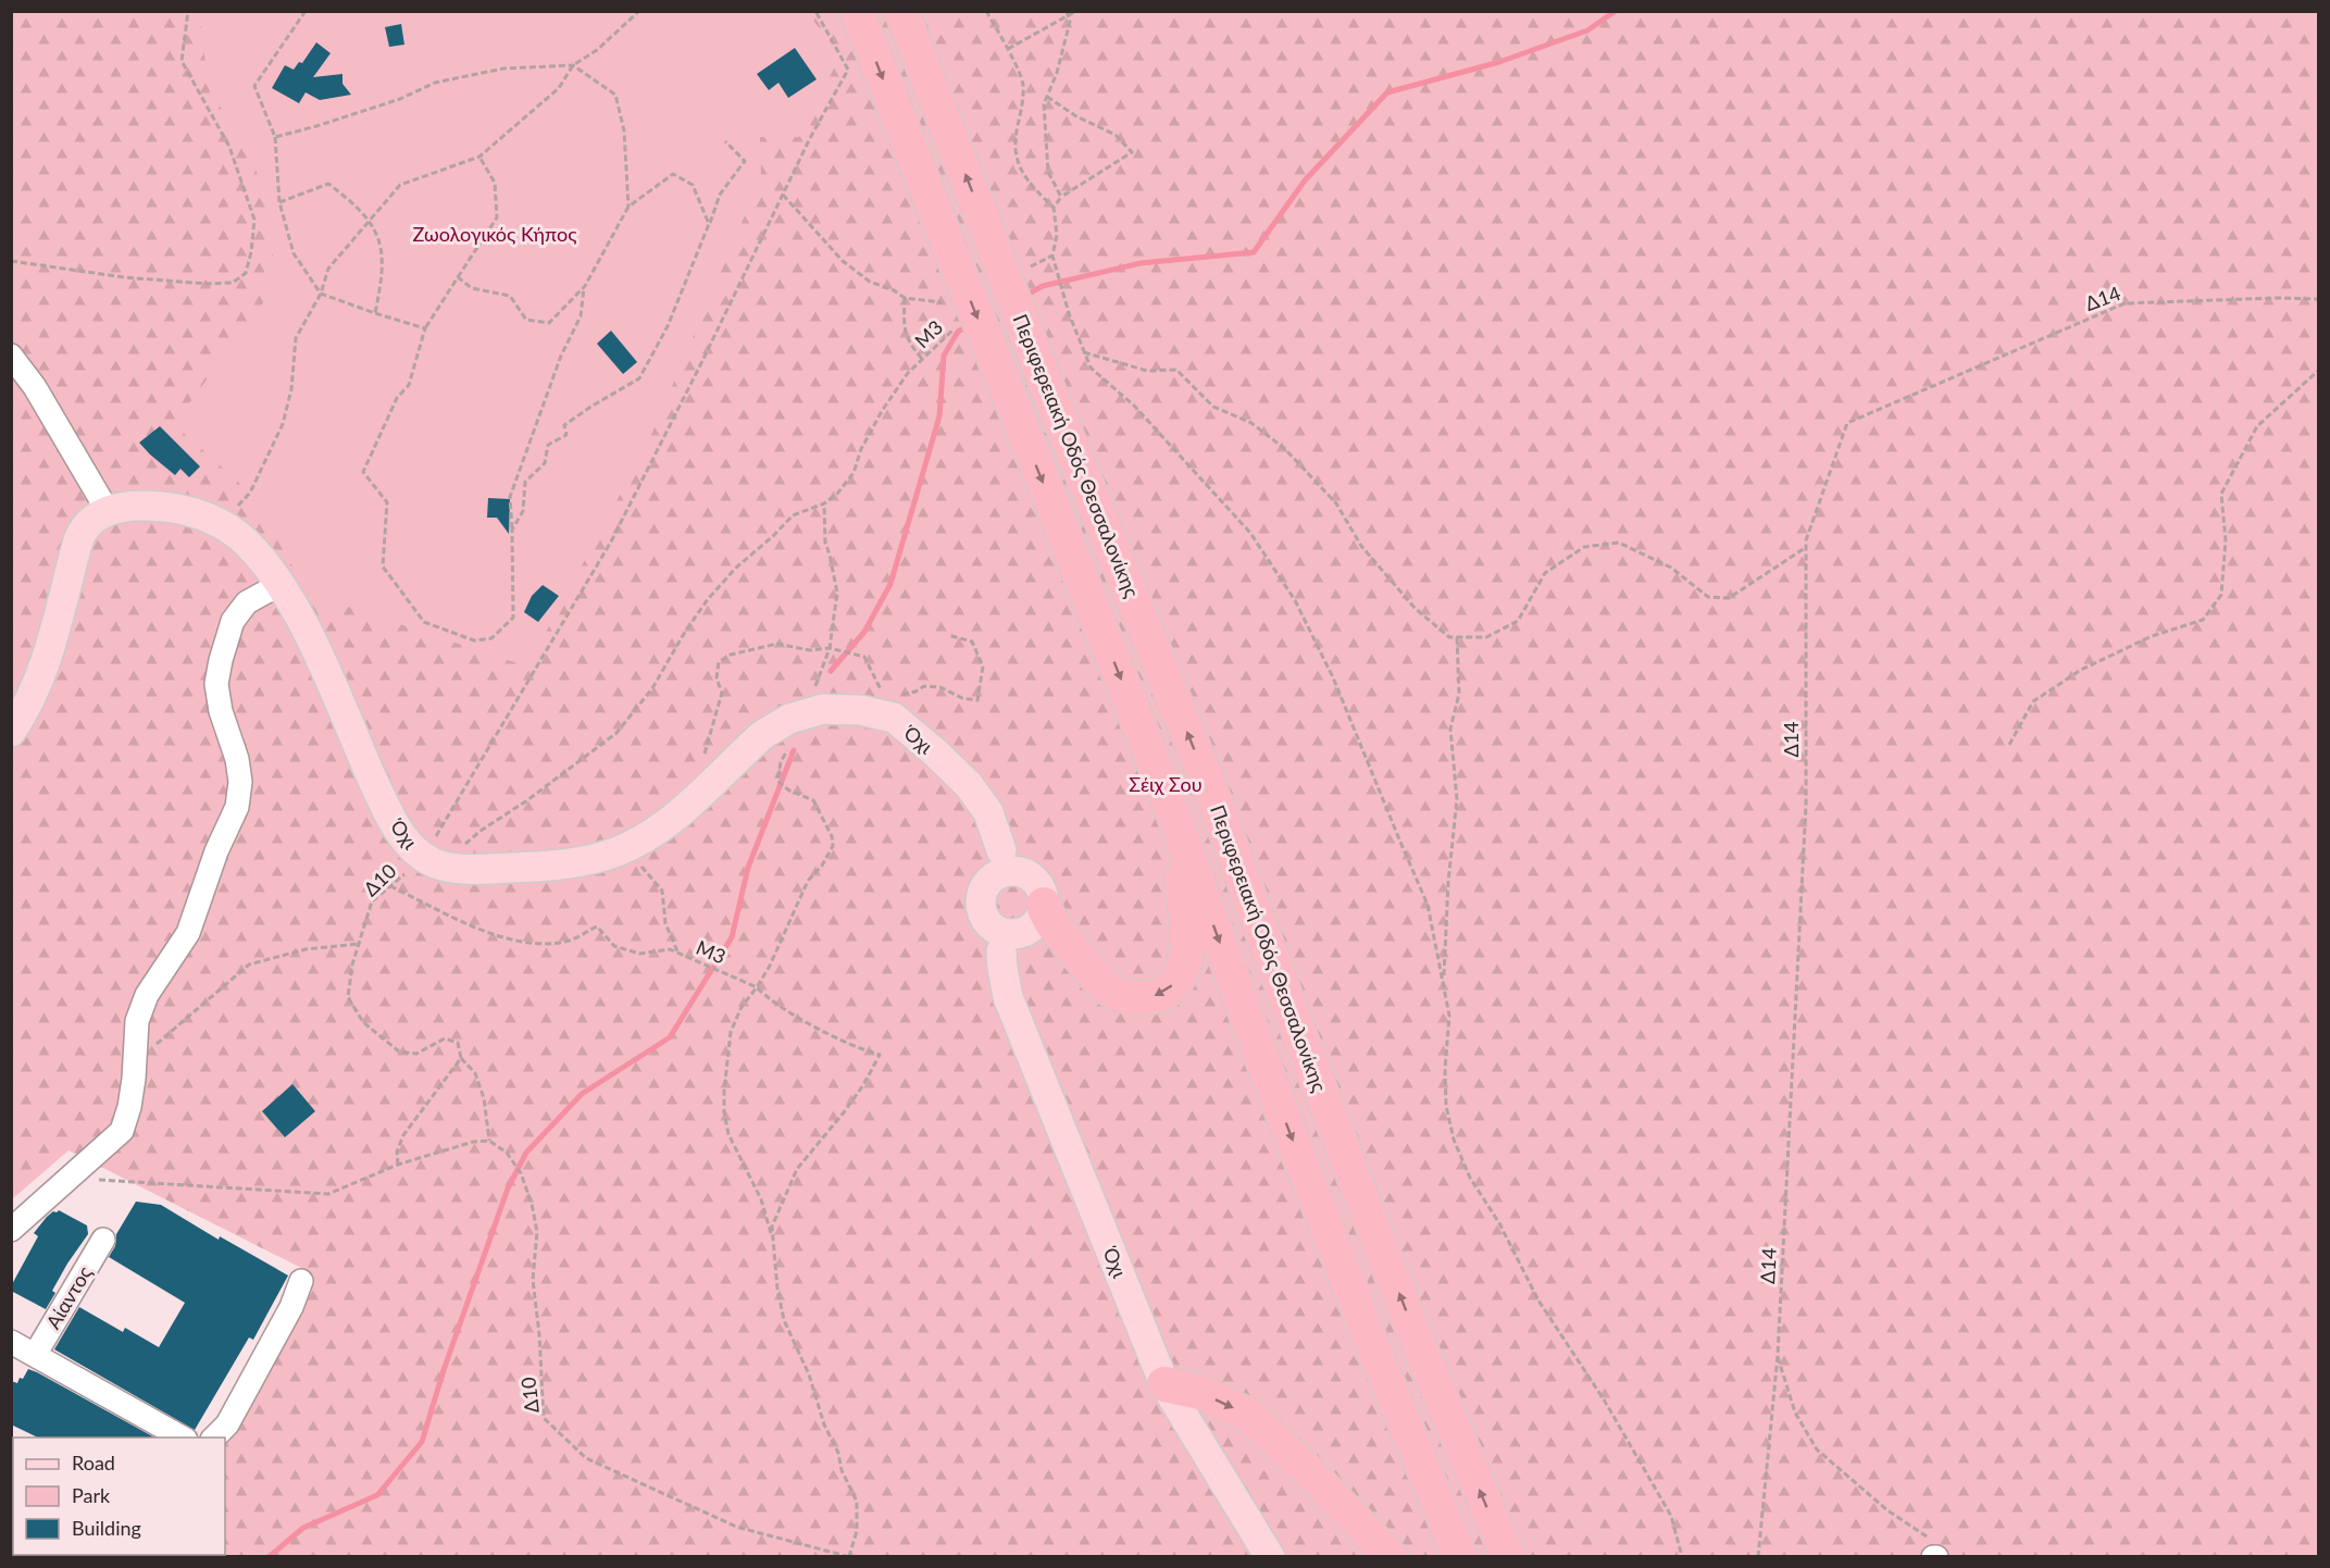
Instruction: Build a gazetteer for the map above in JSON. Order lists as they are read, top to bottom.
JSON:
{
  "streets": {
    "highway": ["Περιφερειακή Οδός Θεσσαλονίκης"],
    "main road": ["Όχι"],
    "street": ["Αίαντος"],
    "path": ["Δ14", "Μ3", "Δ10"]
  },
  "crossings": [
    ["Μ3", "Δ10"],
    ["Όχι", "Δ10"]
  ],
  "parks": ["Ζωολογικός Κήπος", "Σέιχ Σου"],
  "legend": ["Road", "Park", "Building"]
}
